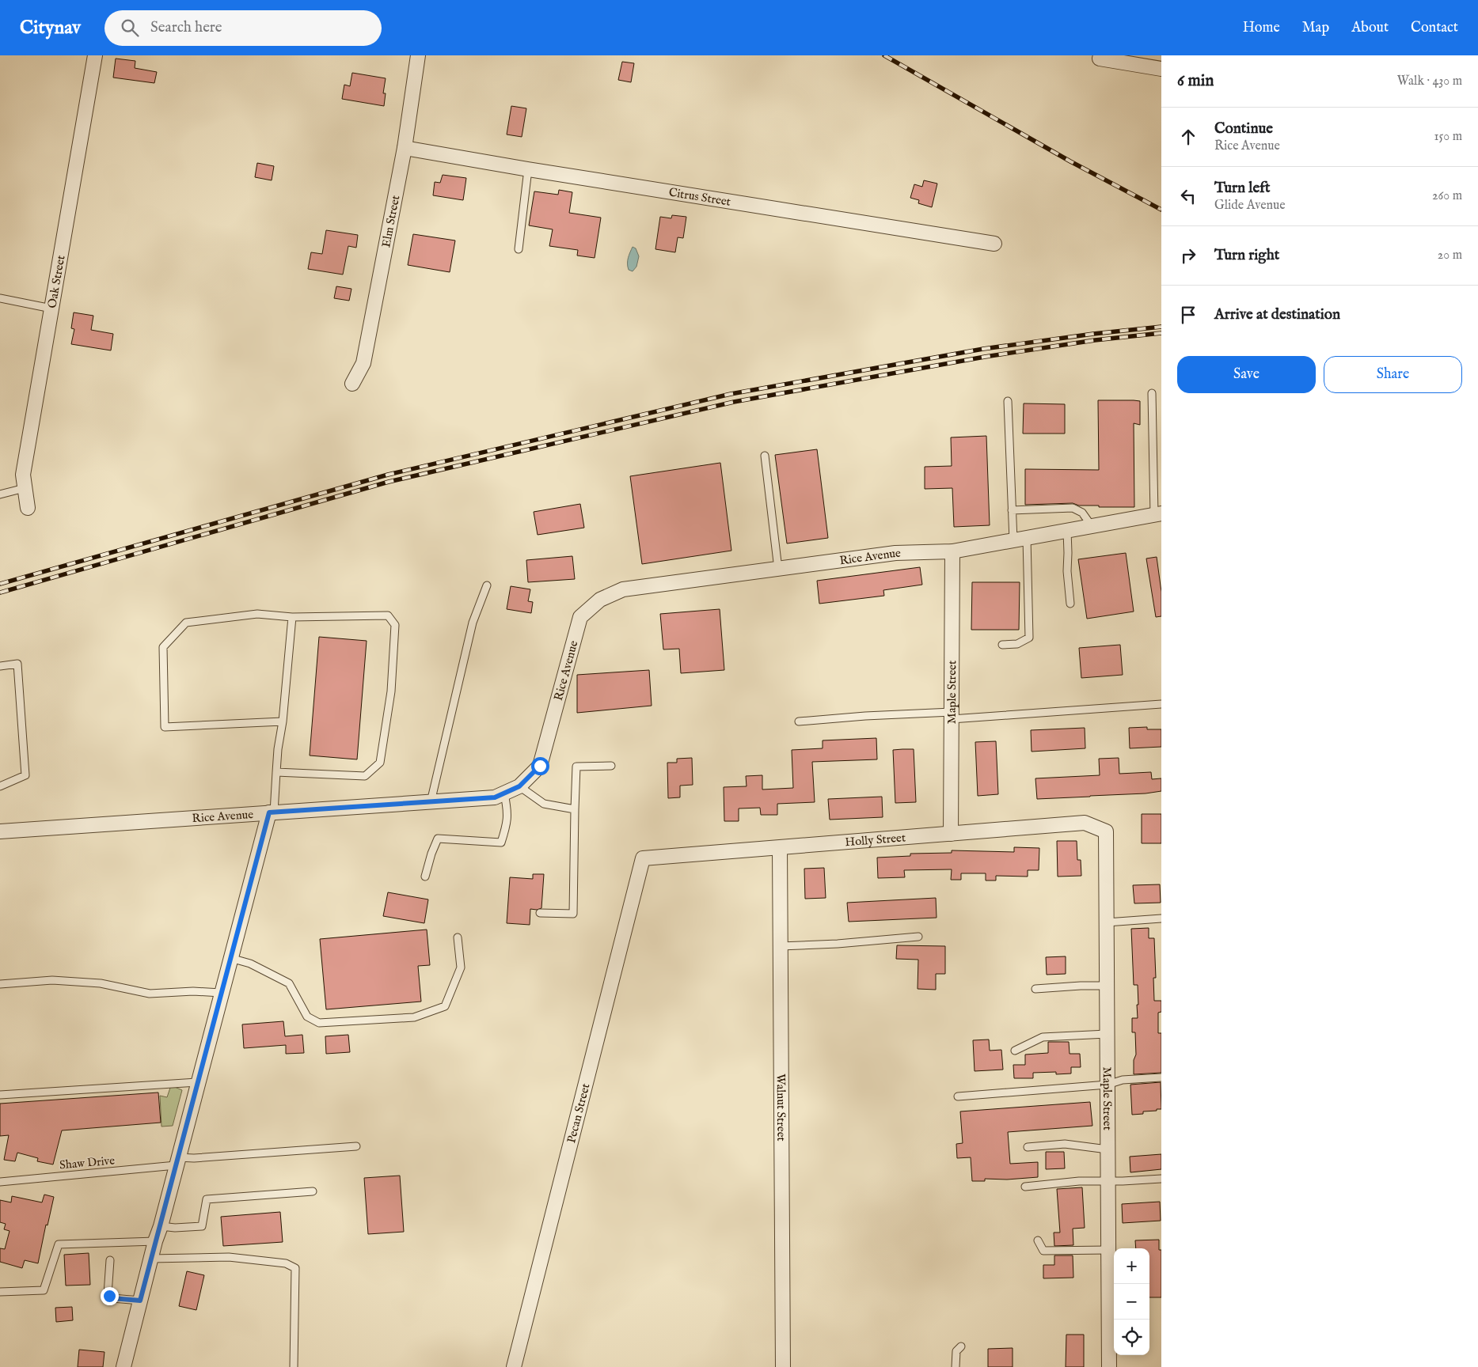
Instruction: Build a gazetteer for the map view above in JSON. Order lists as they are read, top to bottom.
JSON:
{
  "streets": {
    "street": [
      "Citrus Street",
      "Elm Street",
      "Oak Street",
      "Rice Avenue",
      "Maple Street",
      "Holly Street",
      "Walnut Street",
      "Pecan Street"
    ],
    "lane": ["Shaw Drive"]
  },
  "crossings": [
    ["Citrus Street", "Elm Street"],
    ["Rice Avenue", "Maple Street"],
    ["Maple Street", "Holly Street"],
    ["Holly Street", "Walnut Street"],
    ["Holly Street", "Pecan Street"]
  ],
  "page": {
    "header": "Citynav",
    "search": "Search here",
    "nav": [
      "Home",
      "Map",
      "About",
      "Contact"
    ],
    "heading": ["6 min", "Walk · 430 m"],
    "list": [
      ["Continue", "Rice Avenue", "150 m"],
      ["Turn left", "Glide Avenue", "260 m"],
      ["Turn right", "20 m"],
      "Arrive at destination"
    ],
    "buttons": ["Save", "Share"],
    "map_buttons": ["+", "−"]
  }
}
